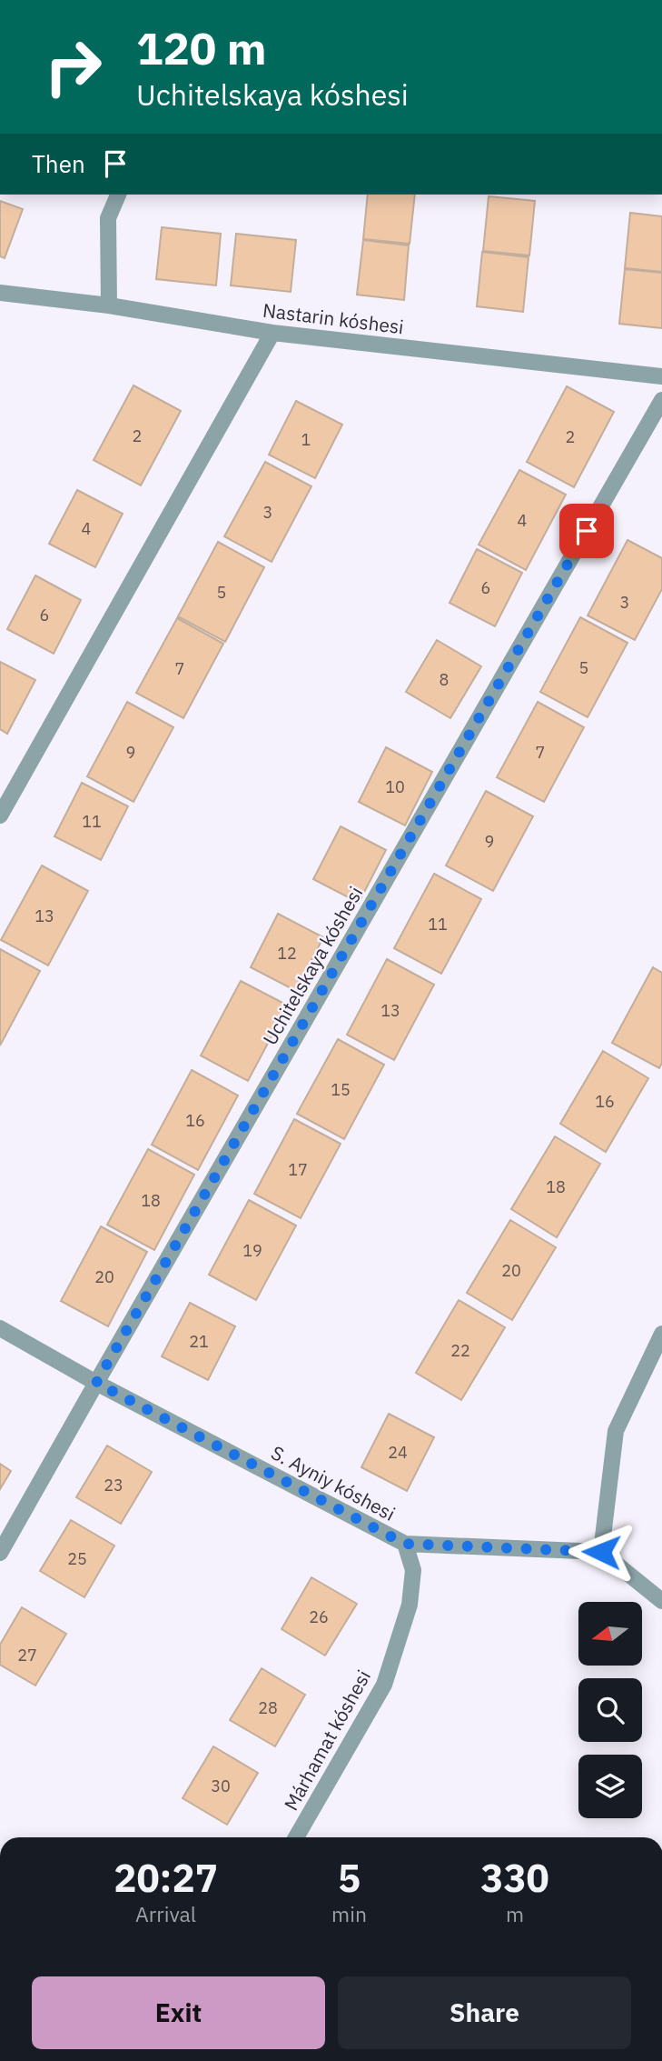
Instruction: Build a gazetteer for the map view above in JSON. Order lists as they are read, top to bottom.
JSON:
{
  "streets": {
    "street": [
      "Nastarin kóshesi",
      "Uchitelskaya kóshesi",
      "S. Ayniy kóshesi",
      "Márhamat kóshesi"
    ]
  },
  "crossings": [
    ["Uchitelskaya kóshesi", "S. Ayniy kóshesi"],
    ["S. Ayniy kóshesi", "Márhamat kóshesi"]
  ],
  "house_numbers": [
    "2",
    "2",
    "1",
    "3",
    "4",
    "4",
    "6",
    "5",
    "3",
    "6",
    "5",
    "7",
    "8",
    "9",
    "7",
    "10",
    "11",
    "9",
    "13",
    "11",
    "12",
    "13",
    "15",
    "16",
    "16",
    "17",
    "18",
    "18",
    "19",
    "20",
    "20",
    "21",
    "22",
    "24",
    "23",
    "25",
    "26",
    "27",
    "28",
    "30"
  ],
  "north": "left",
  "page": {
    "turn": ["120 m", "Uchitelskaya kóshesi"],
    "then": "Then",
    "eta": [
      "20:27",
      "Arrival",
      "5",
      "min",
      "330",
      "m"
    ],
    "buttons": ["Exit", "Share"]
  }
}
